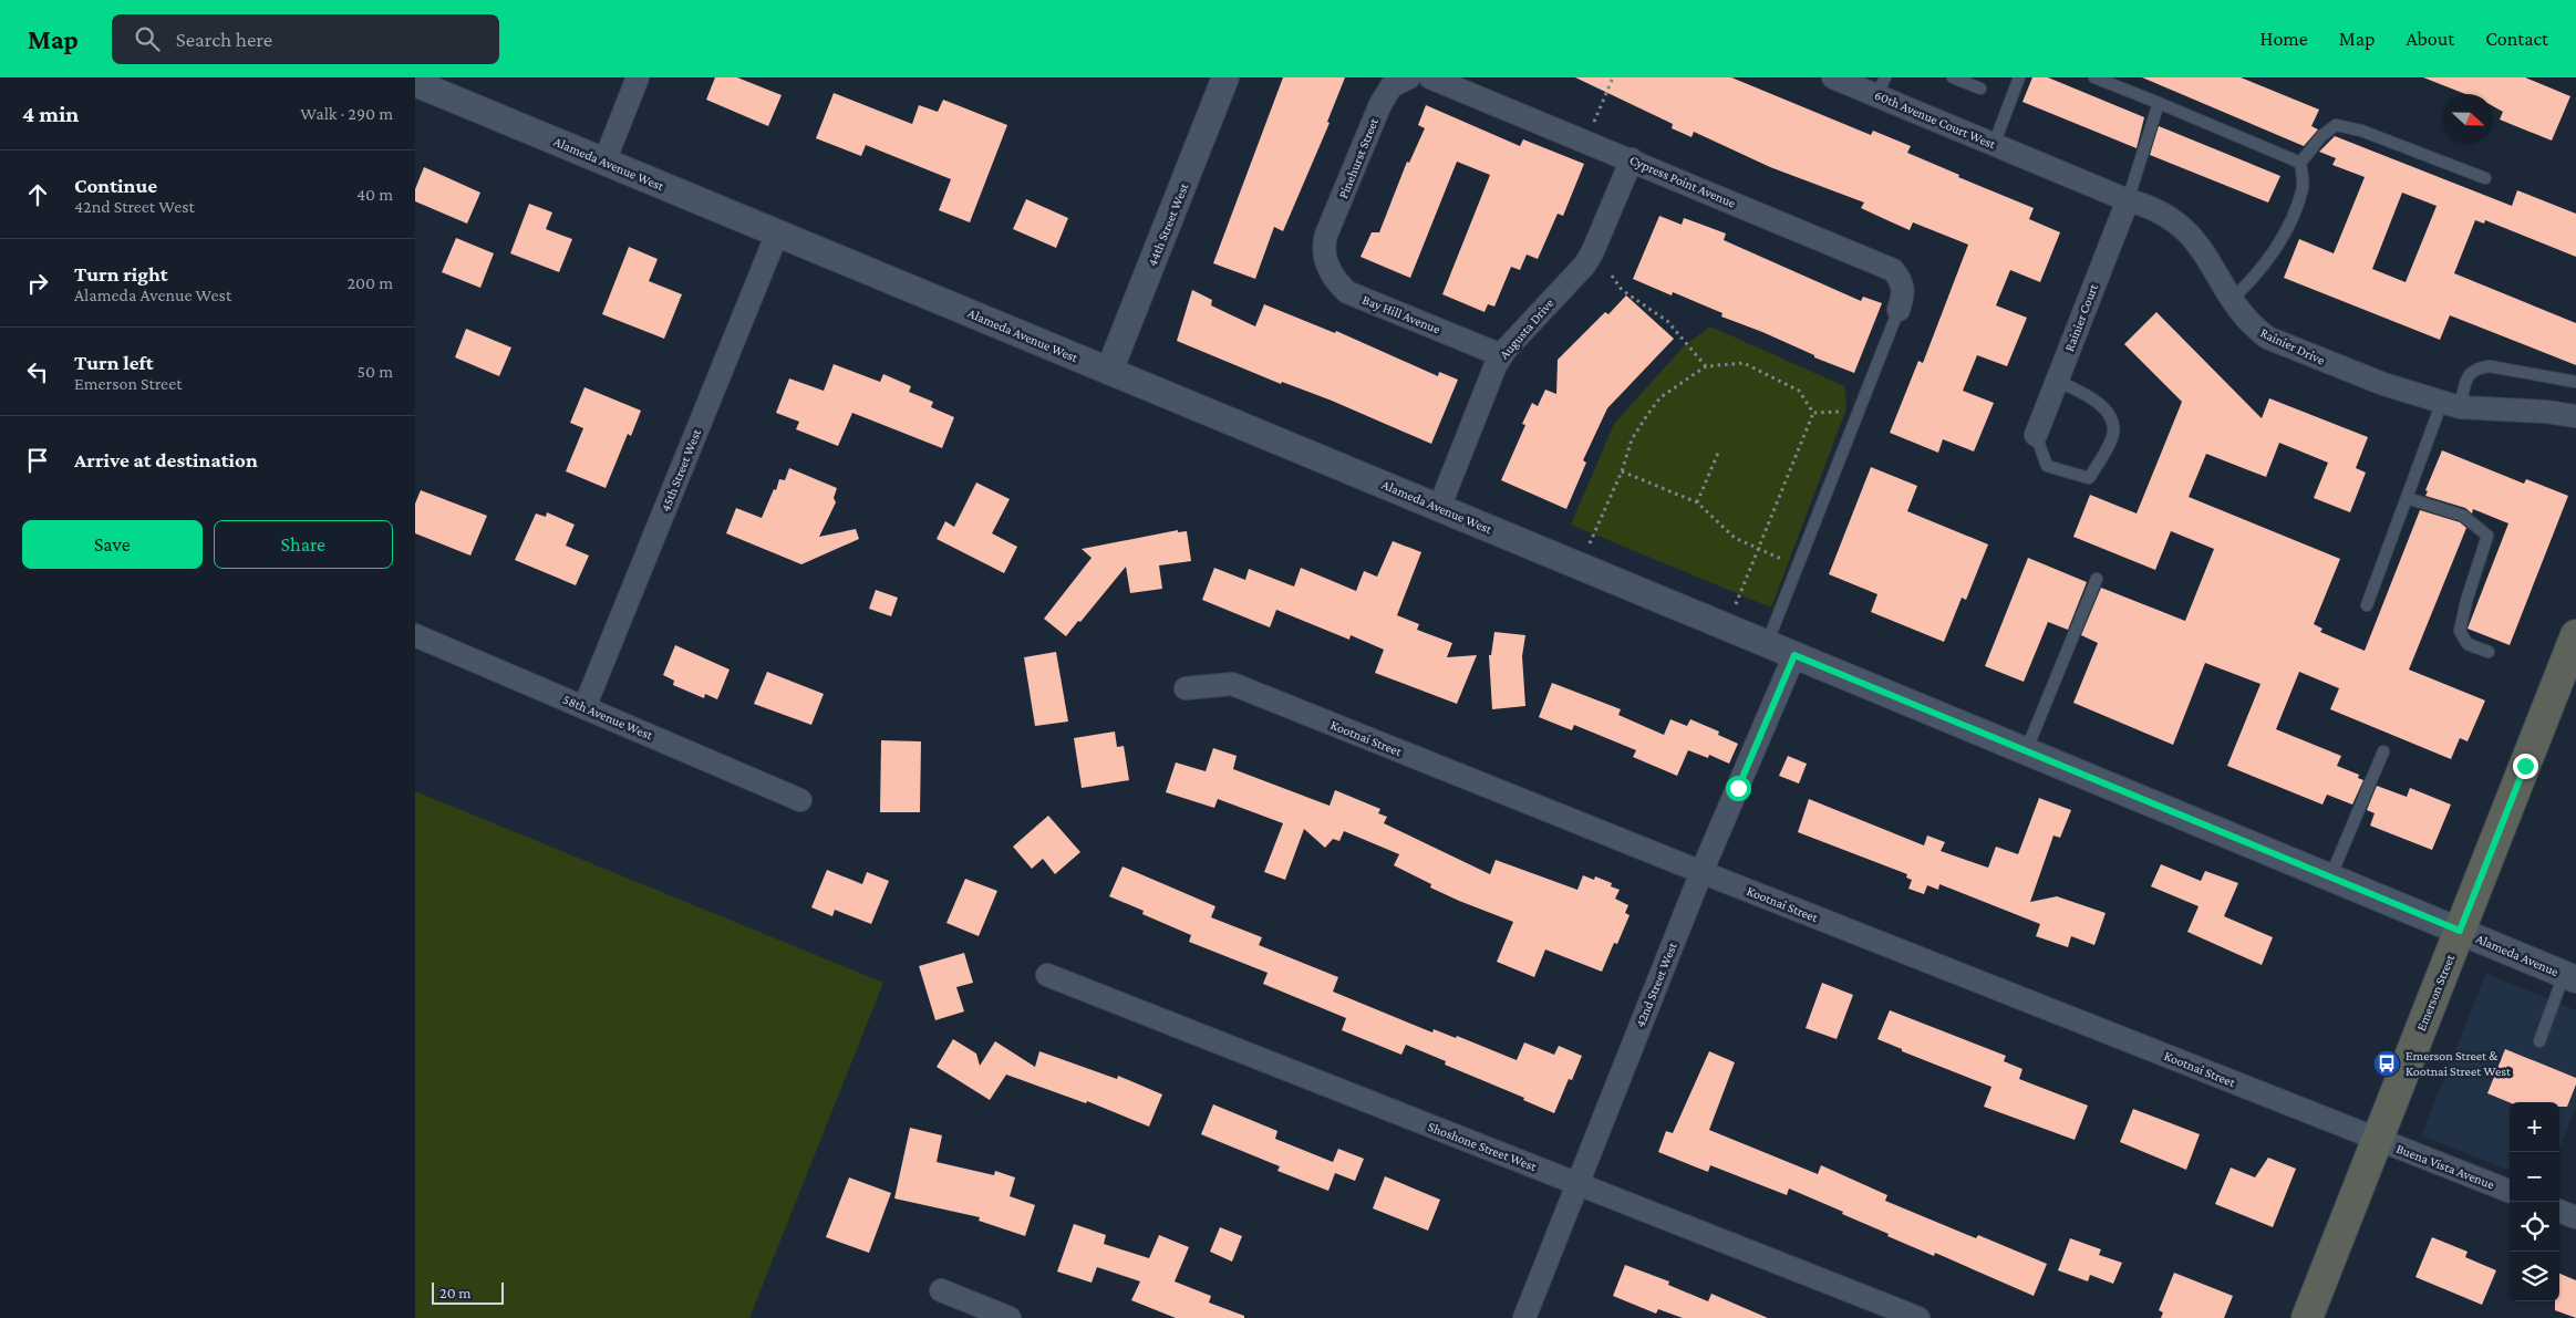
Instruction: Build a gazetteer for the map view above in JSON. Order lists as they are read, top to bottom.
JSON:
{
  "streets": {
    "main road": ["Emerson Street"],
    "street": [
      "60th Avenue Court West",
      "Pinehurst Street",
      "Alameda Avenue West",
      "Cypress Point Avenue",
      "44th Street West",
      "Bay Hill Avenue",
      "Rainier Court",
      "Augusta Drive",
      "Rainier Drive",
      "45th Street West",
      "58th Avenue West",
      "Kootnai Street",
      "Alameda Avenue",
      "42nd Street West",
      "Shoshone Street West",
      "Buena Vista Avenue"
    ]
  },
  "crossings": [
    ["60th Avenue Court West", "Rainier Drive"],
    ["Pinehurst Street", "Bay Hill Avenue"],
    ["Alameda Avenue West", "44th Street West"],
    ["Alameda Avenue West", "Augusta Drive"],
    ["Alameda Avenue West", "45th Street West"],
    ["Alameda Avenue West", "Alameda Avenue"],
    ["Alameda Avenue West", "42nd Street West"],
    ["Alameda Avenue West", "Emerson Street"],
    ["Cypress Point Avenue", "Augusta Drive"],
    ["Bay Hill Avenue", "Augusta Drive"],
    ["Rainier Court", "Rainier Drive"],
    ["45th Street West", "58th Avenue West"],
    ["Kootnai Street", "42nd Street West"],
    ["Kootnai Street", "Emerson Street"],
    ["Kootnai Street", "Buena Vista Avenue"],
    ["Alameda Avenue", "Emerson Street"],
    ["42nd Street West", "Shoshone Street West"],
    ["Emerson Street", "Buena Vista Avenue"]
  ],
  "places": {
    "bus stop": ["Emerson Street & Kootnai Street West"]
  },
  "scale_bar": "20 m",
  "north": "right",
  "page": {
    "header": "Map",
    "search": "Search here",
    "nav": [
      "Home",
      "Map",
      "About",
      "Contact"
    ],
    "heading": ["4 min", "Walk · 290 m"],
    "list": [
      ["Continue", "42nd Street West", "40 m"],
      ["Turn right", "Alameda Avenue West", "200 m"],
      ["Turn left", "Emerson Street", "50 m"],
      "Arrive at destination"
    ],
    "buttons": ["Save", "Share"],
    "map_buttons": ["+", "−"],
    "scale": "20 m"
  }
}
